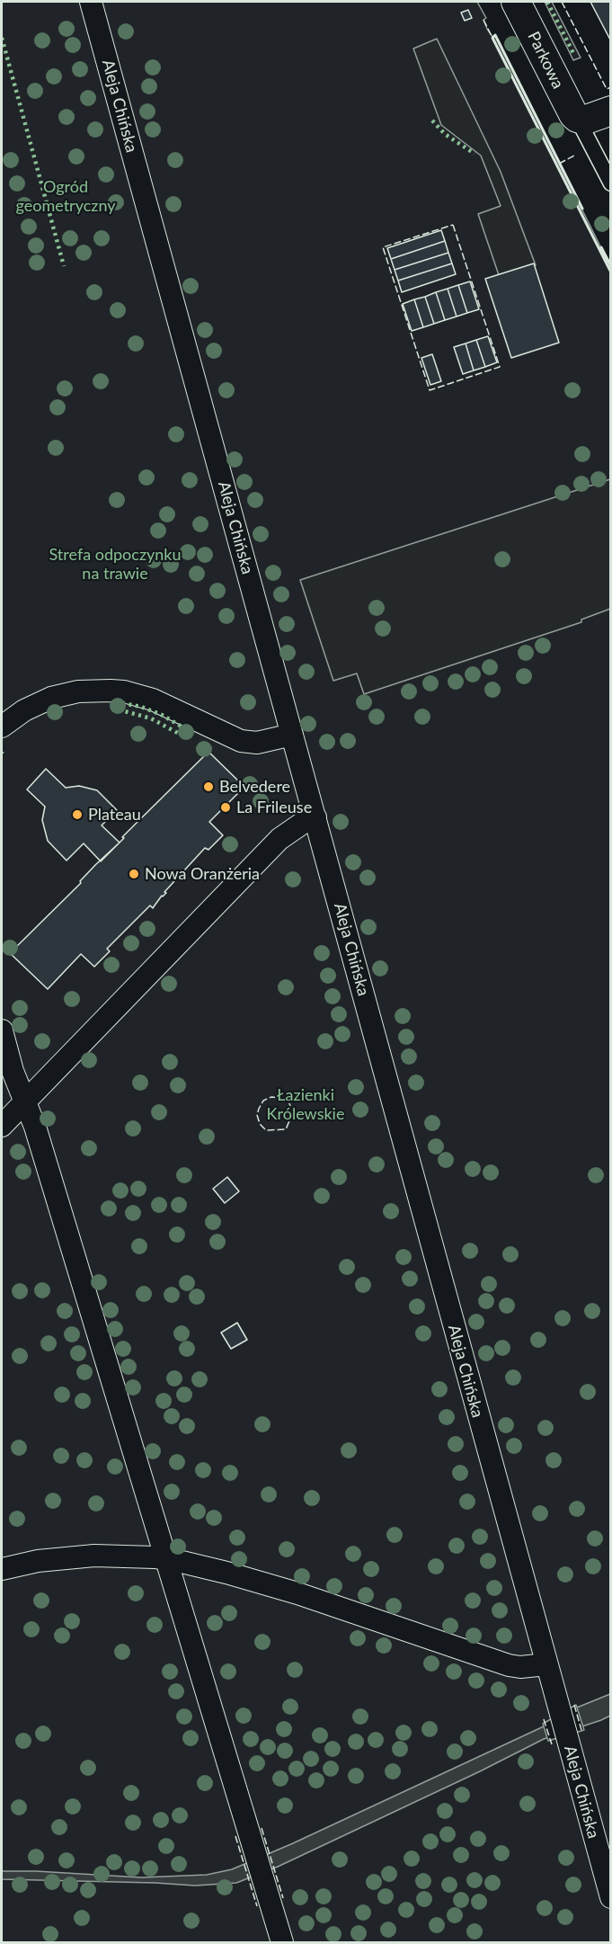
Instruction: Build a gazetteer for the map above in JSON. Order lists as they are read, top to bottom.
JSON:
{
  "streets": {
    "street": ["Parkowa", "Aleja Chińska"]
  },
  "parks": ["Ogród geometryczny", "Strefa odpoczynku na trawie", "Łazienki Królewskie"],
  "places": [
    "Belvedere",
    "La Frileuse",
    "Plateau",
    "Nowa Oranżeria"
  ]
}
